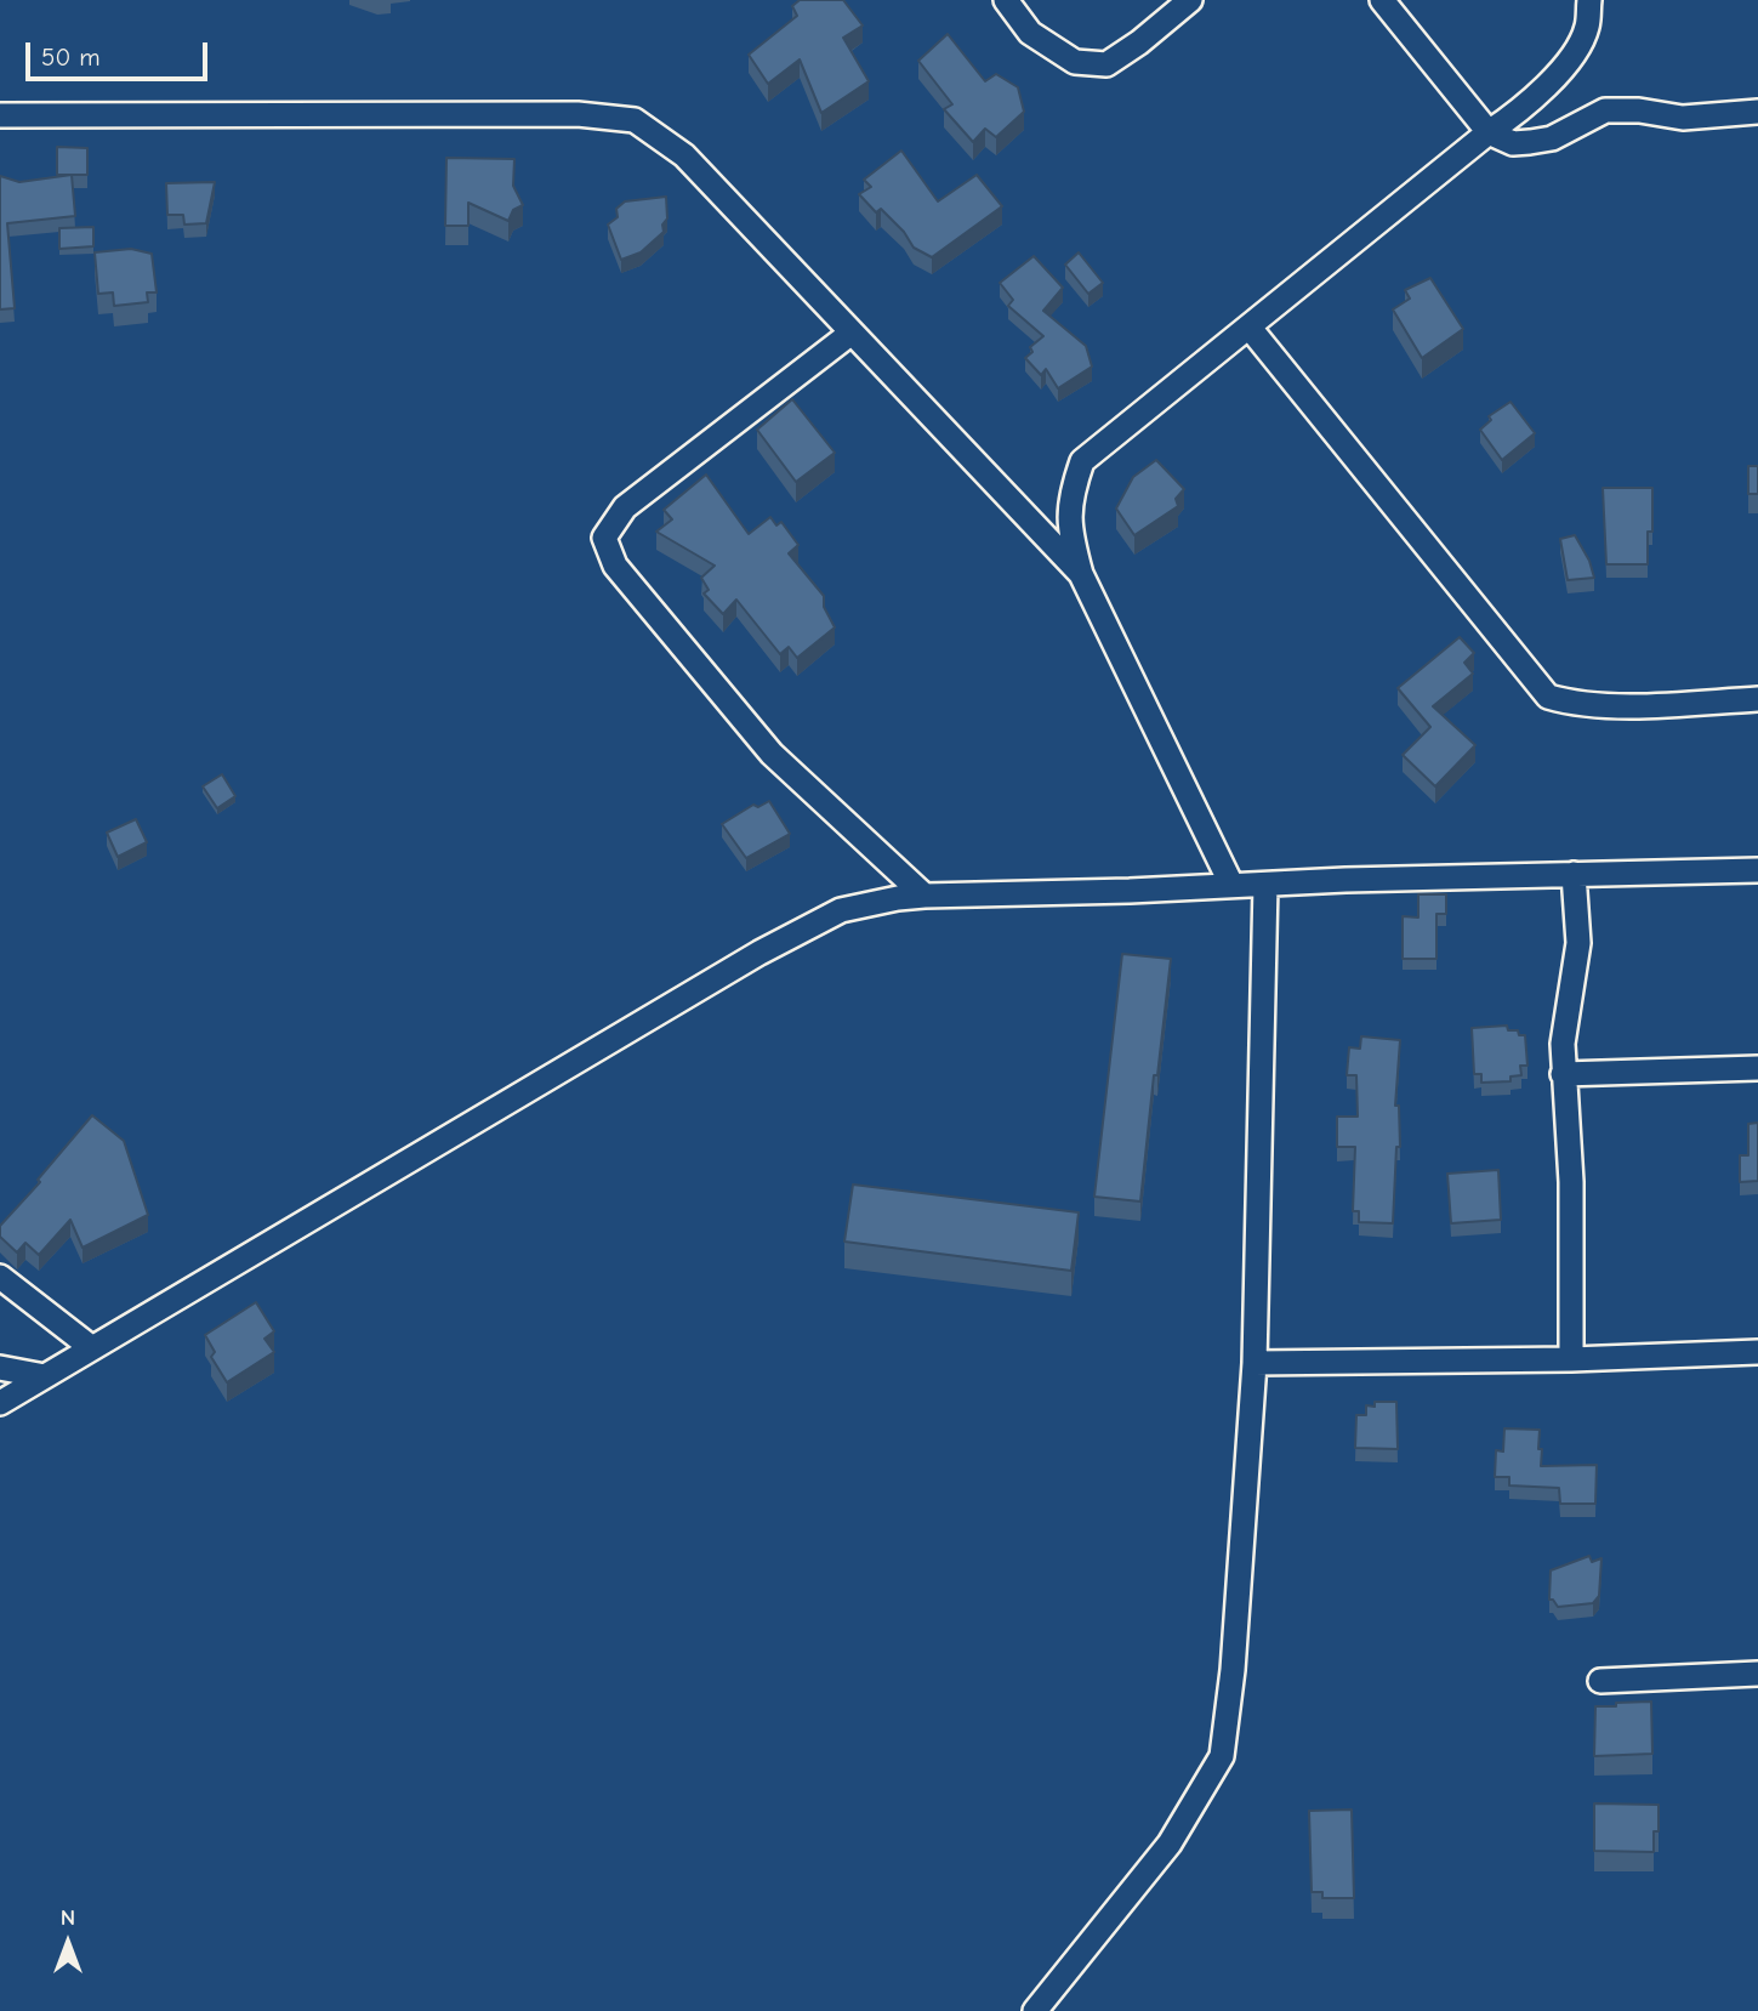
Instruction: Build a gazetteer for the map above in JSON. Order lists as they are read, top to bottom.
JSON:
{
  "scale_bar": "50 m",
  "north": "top"
}
